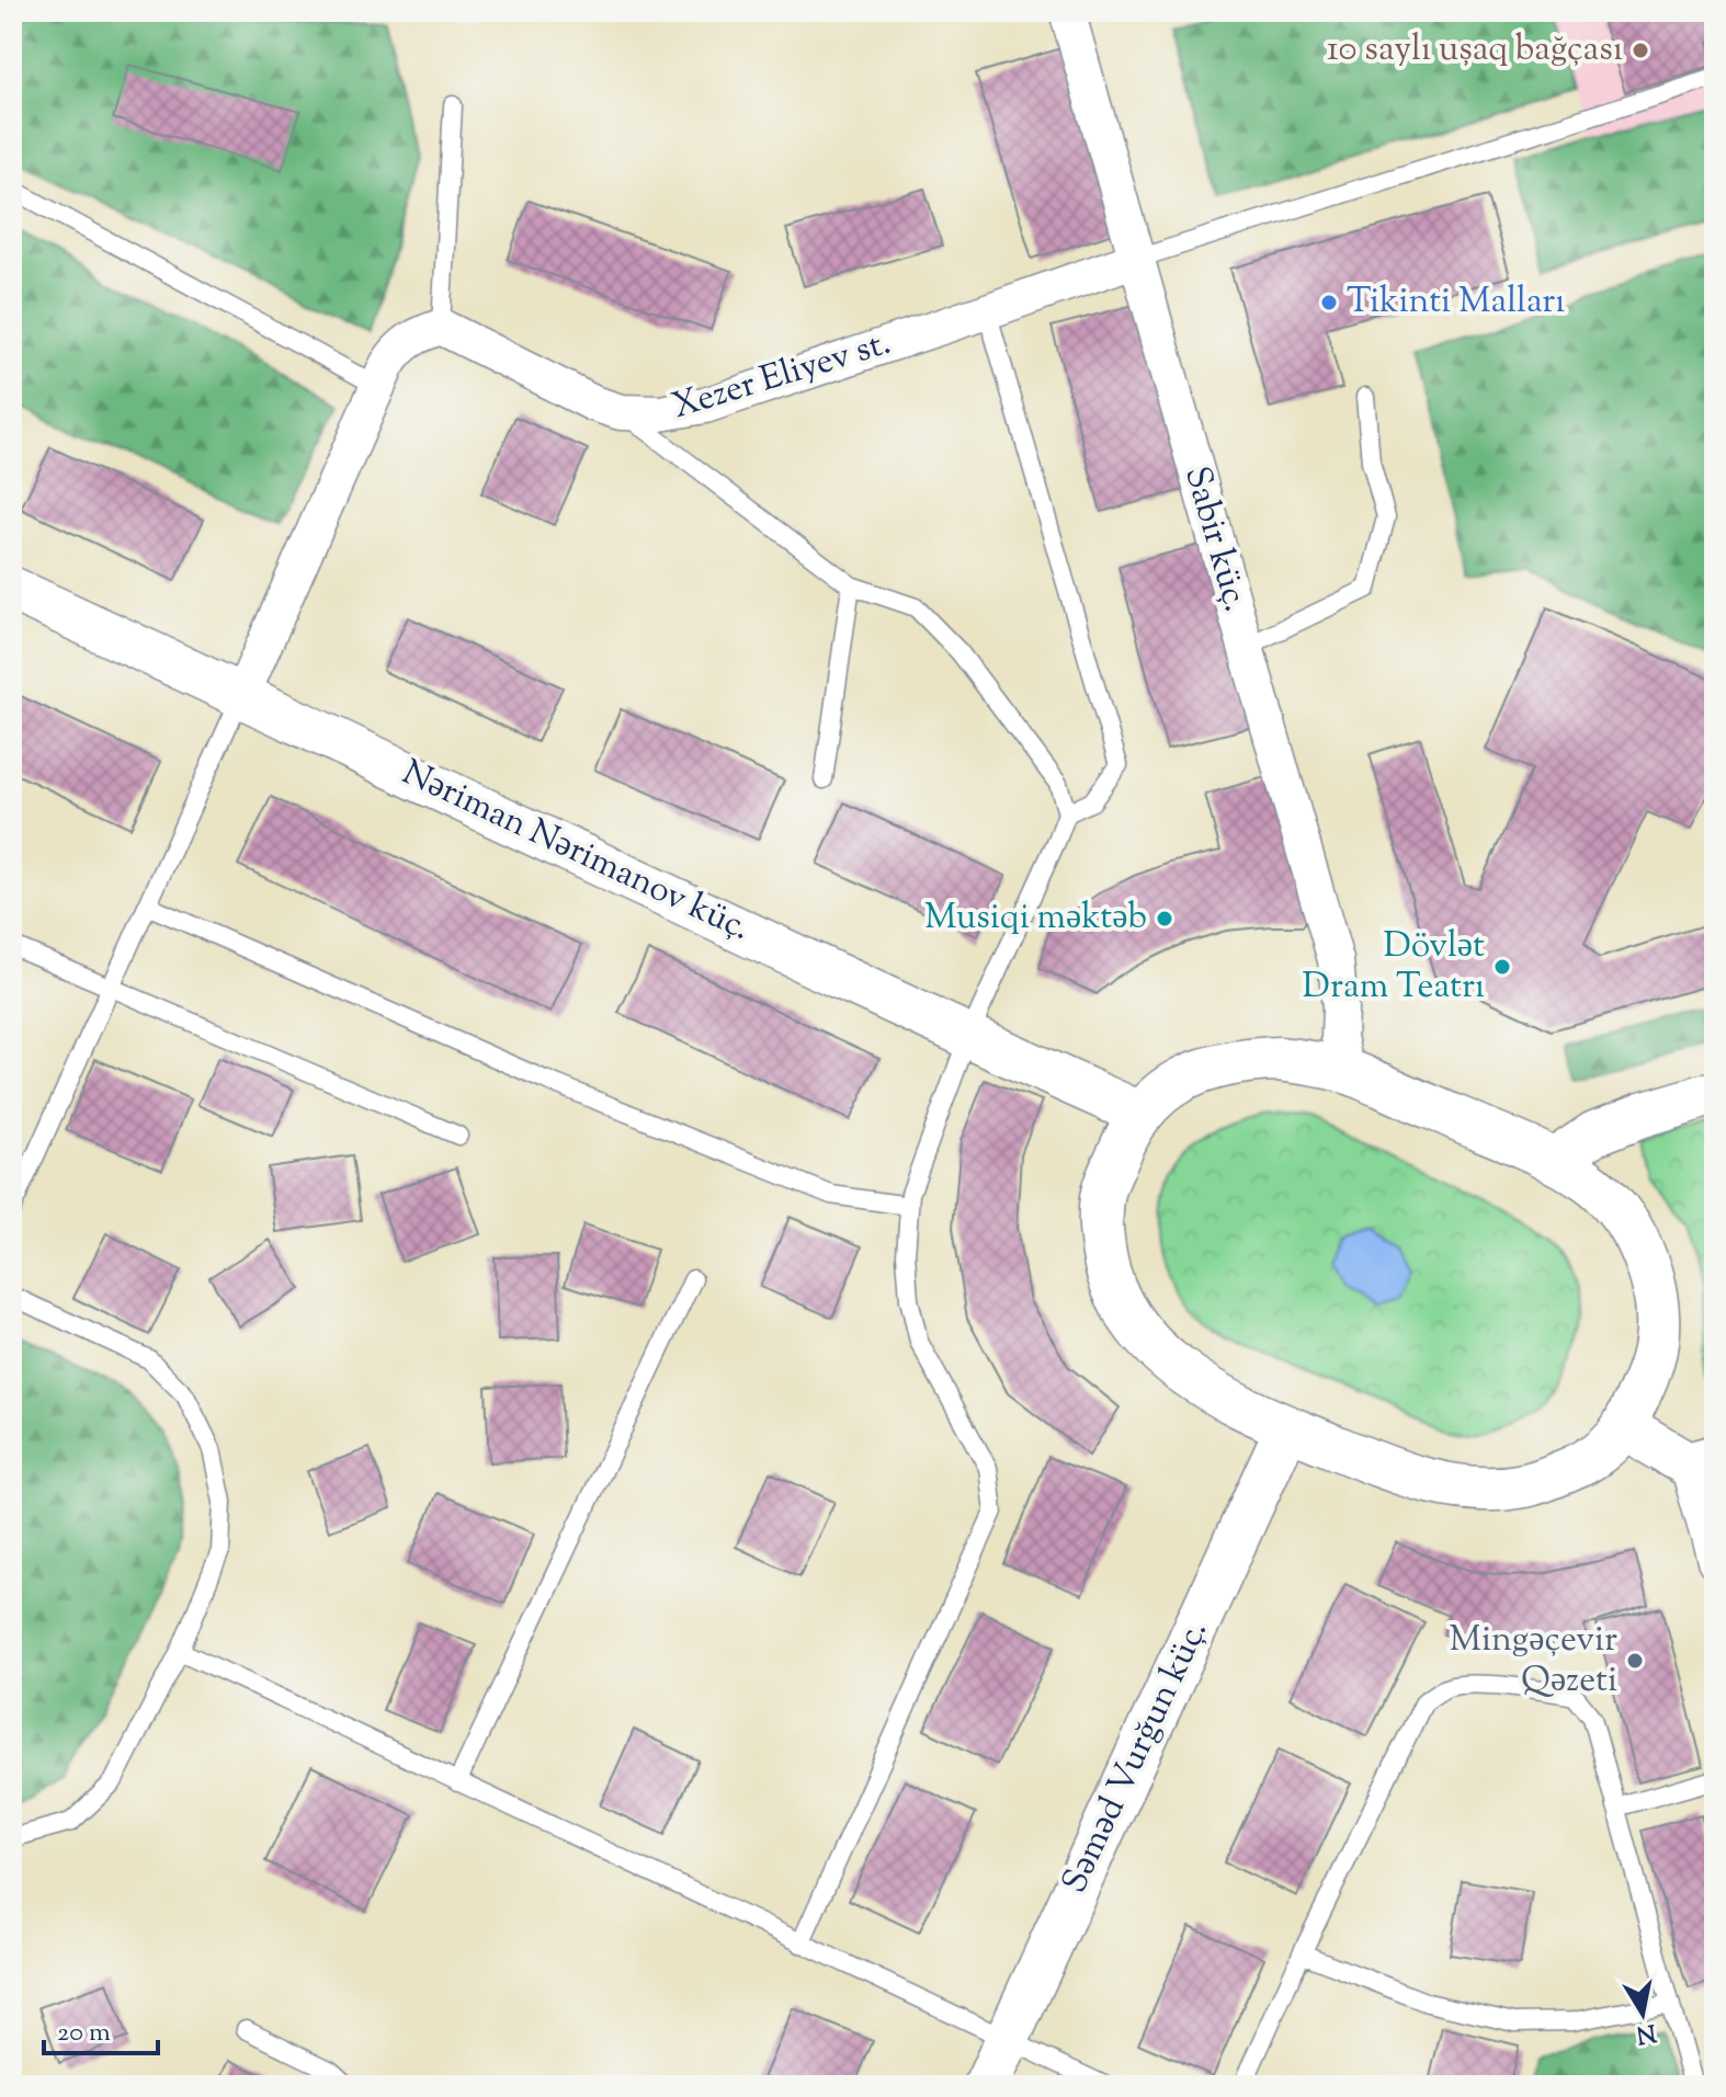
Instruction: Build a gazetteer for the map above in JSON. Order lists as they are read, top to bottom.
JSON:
{
  "streets": {
    "street": [
      "Xezer Eliyev st.",
      "Sabir küç.",
      "Nəriman Nərimanov küç.",
      "Səməd Vurğun küç."
    ]
  },
  "crossings": [
    ["Xezer Eliyev st.", "Sabir küç."]
  ],
  "places": [
    "10 saylı uşaq bağçası",
    "Tikinti Malları",
    "Musiqi məktəb",
    "Dövlət Dram Teatrı",
    "Mingəçevir Qəzeti"
  ],
  "scale_bar": "20 m",
  "north": "bottom"
}
